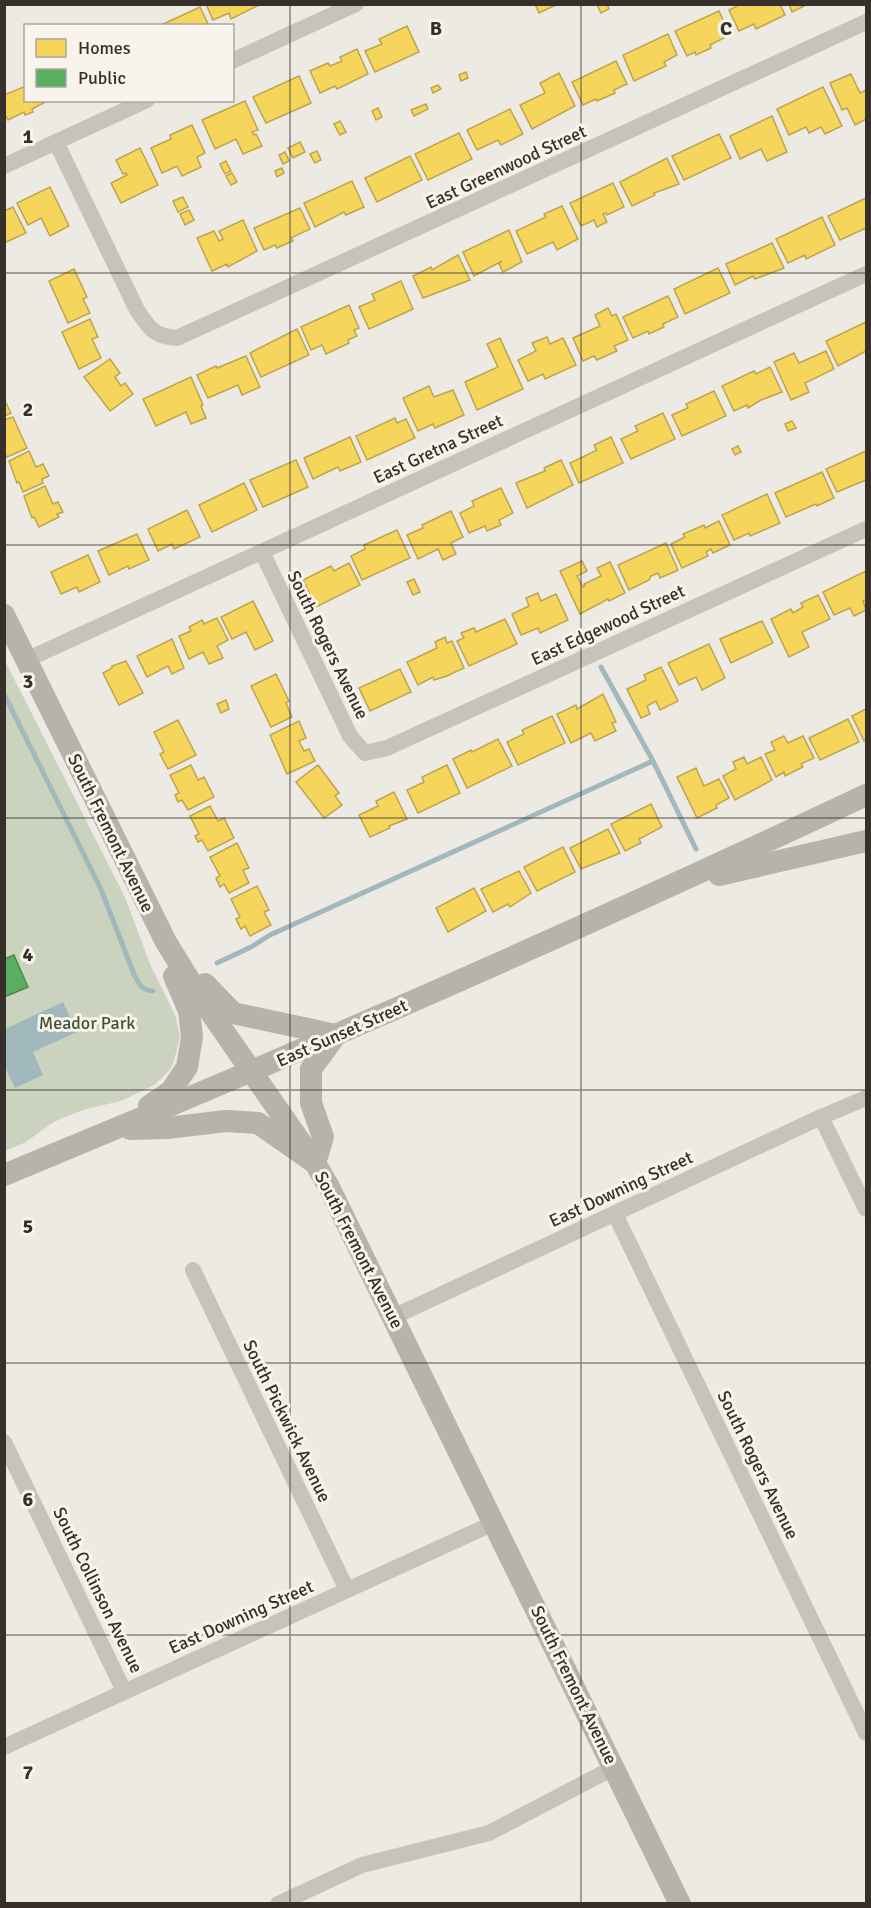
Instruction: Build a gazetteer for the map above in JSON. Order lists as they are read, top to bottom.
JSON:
{
  "streets": {
    "main road": ["South Fremont Avenue", "East Sunset Street"],
    "street": [
      "East Greenwood Street",
      "East Gretna Street",
      "East Edgewood Street",
      "South Rogers Avenue",
      "East Downing Street",
      "South Pickwick Avenue",
      "South Collinson Avenue"
    ]
  },
  "crossings": [
    ["East Gretna Street", "South Rogers Avenue"],
    ["East Gretna Street", "South Fremont Avenue"],
    ["East Edgewood Street", "South Rogers Avenue"],
    ["South Rogers Avenue", "East Downing Street"],
    ["South Fremont Avenue", "East Sunset Street"],
    ["South Fremont Avenue", "East Downing Street"],
    ["East Downing Street", "South Pickwick Avenue"],
    ["East Downing Street", "South Collinson Avenue"]
  ],
  "parks": ["Meador Park"],
  "legend": ["Homes", "Public"],
  "grid": {
    "columns": ["B", "C"],
    "rows": [
      "1",
      "2",
      "3",
      "4",
      "5",
      "6",
      "7"
    ]
  }
}
